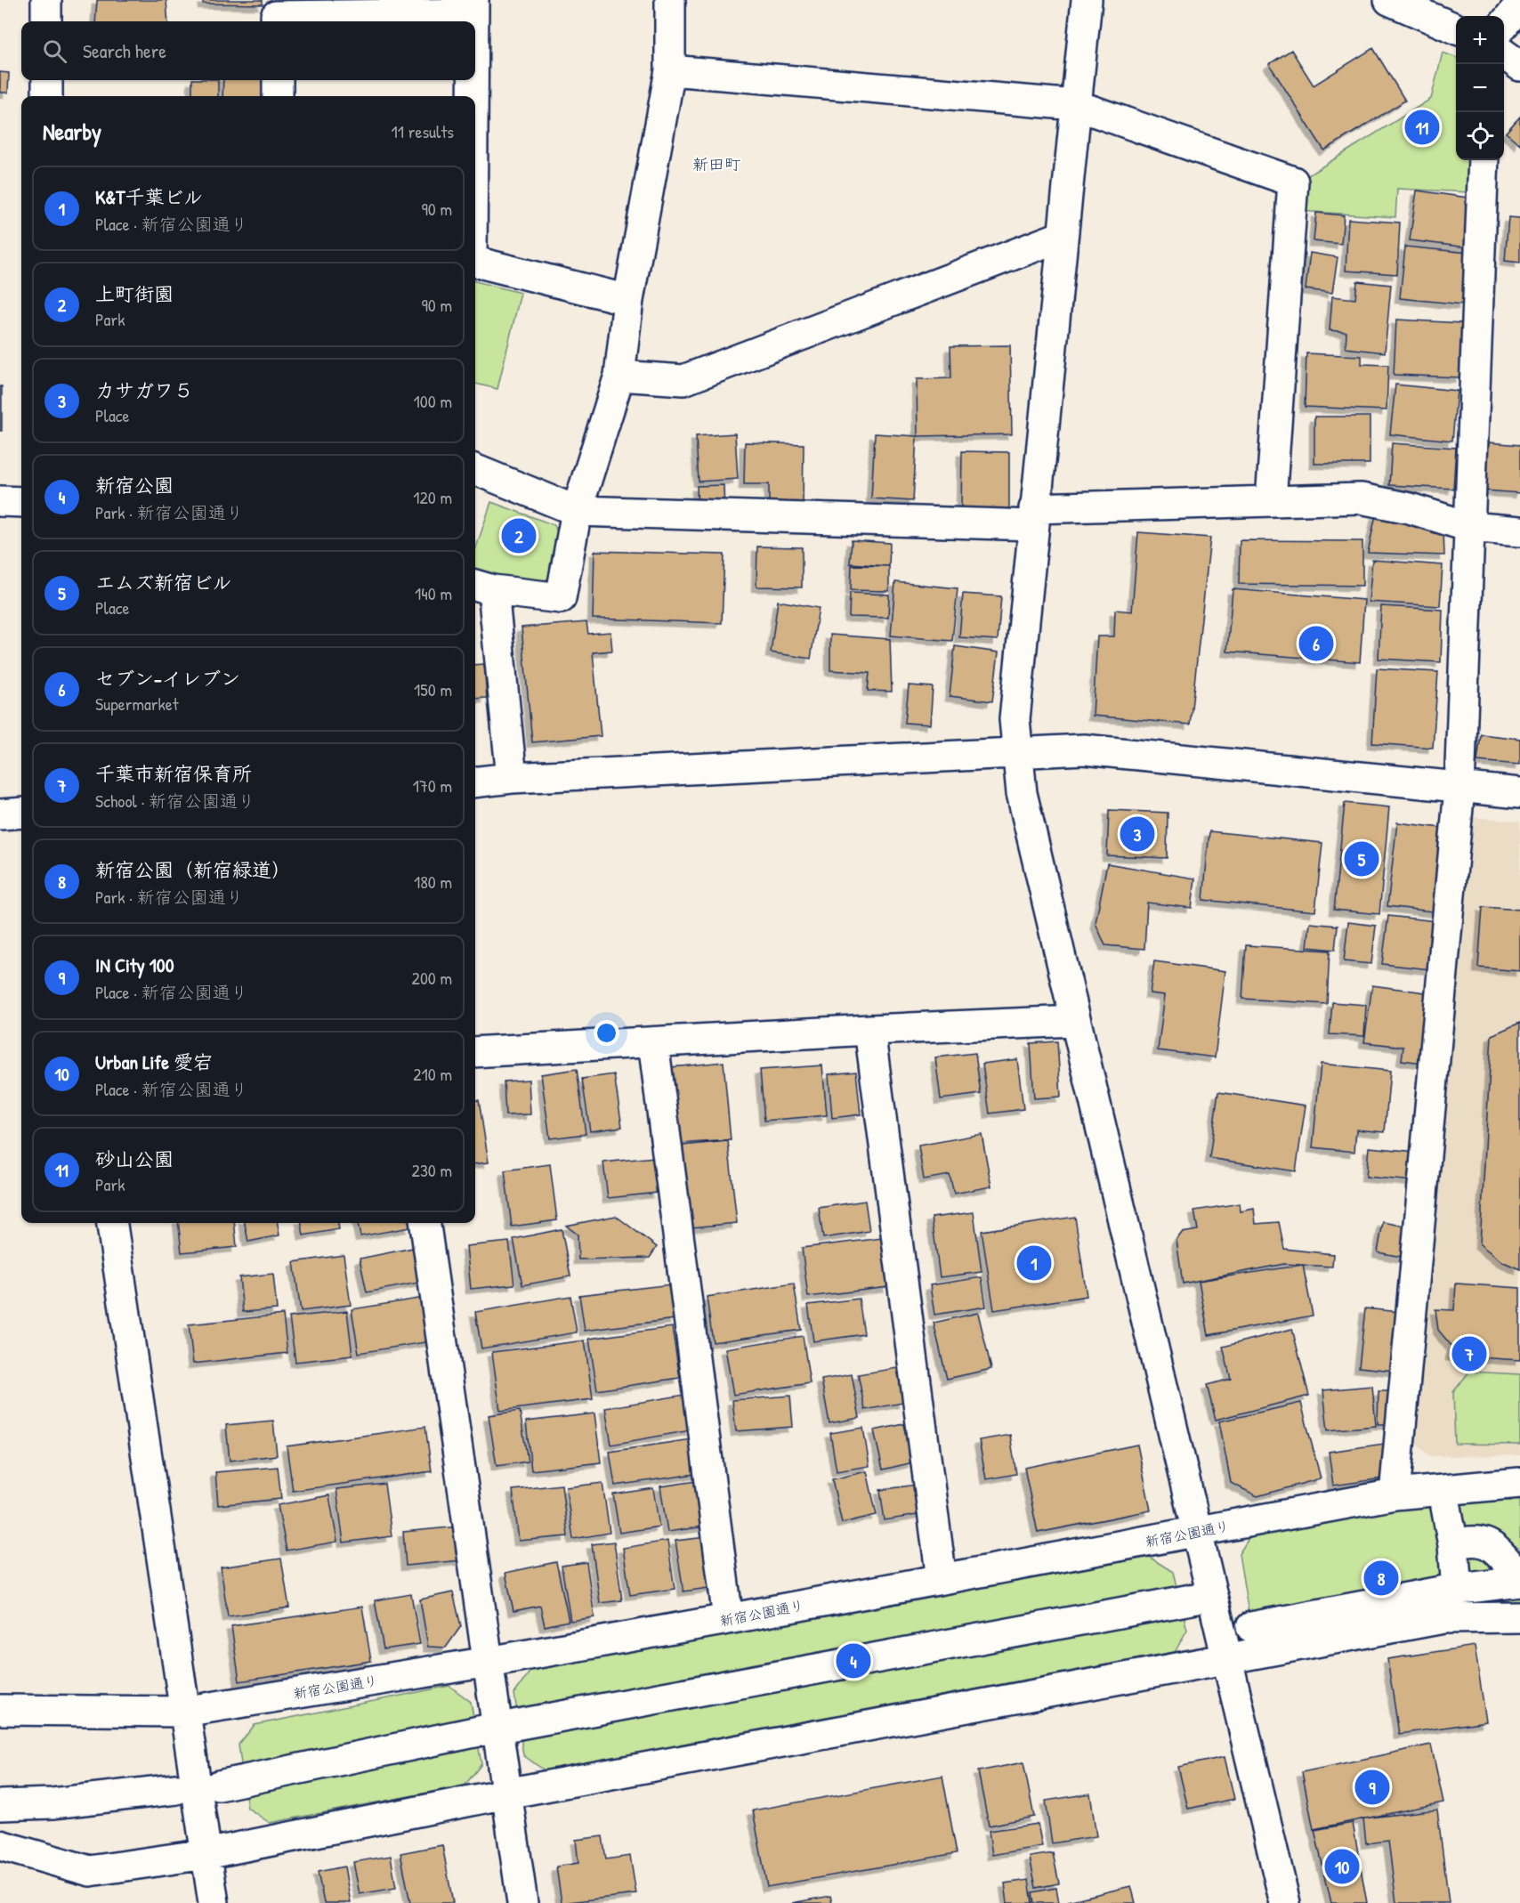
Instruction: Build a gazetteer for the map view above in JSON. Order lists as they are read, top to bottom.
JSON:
{
  "streets": {
    "street": ["新宿公園通り"]
  },
  "districts": ["新田町"],
  "page": {
    "map_buttons": ["+", "−"],
    "search": "Search here",
    "heading": ["Nearby", "11 results"],
    "pins": [
      "11",
      "2",
      "6",
      "3",
      "5",
      "1",
      "7",
      "8",
      "4",
      "9",
      "10"
    ],
    "list": [
      {
        "mark": "1",
        "name": "K&T千葉ビル",
        "note": "Place · 新宿公園通り",
        "value": "90 m"
      },
      {
        "mark": "2",
        "name": "上町街園",
        "note": "Park",
        "value": "90 m"
      },
      {
        "mark": "3",
        "name": "カサガワ５",
        "note": "Place",
        "value": "100 m"
      },
      {
        "mark": "4",
        "name": "新宿公園",
        "note": "Park · 新宿公園通り",
        "value": "120 m"
      },
      {
        "mark": "5",
        "name": "エムズ新宿ビル",
        "note": "Place",
        "value": "140 m"
      },
      {
        "mark": "6",
        "name": "セブン-イレブン",
        "note": "Supermarket",
        "value": "150 m"
      },
      {
        "mark": "7",
        "name": "千葉市新宿保育所",
        "note": "School · 新宿公園通り",
        "value": "170 m"
      },
      {
        "mark": "8",
        "name": "新宿公園（新宿緑道）",
        "note": "Park · 新宿公園通り",
        "value": "180 m"
      },
      {
        "mark": "9",
        "name": "IN City 100",
        "note": "Place · 新宿公園通り",
        "value": "200 m"
      },
      {
        "mark": "10",
        "name": "Urban Life 愛宕",
        "note": "Place · 新宿公園通り",
        "value": "210 m"
      },
      {
        "mark": "11",
        "name": "砂山公園",
        "note": "Park",
        "value": "230 m"
      }
    ]
  }
}
